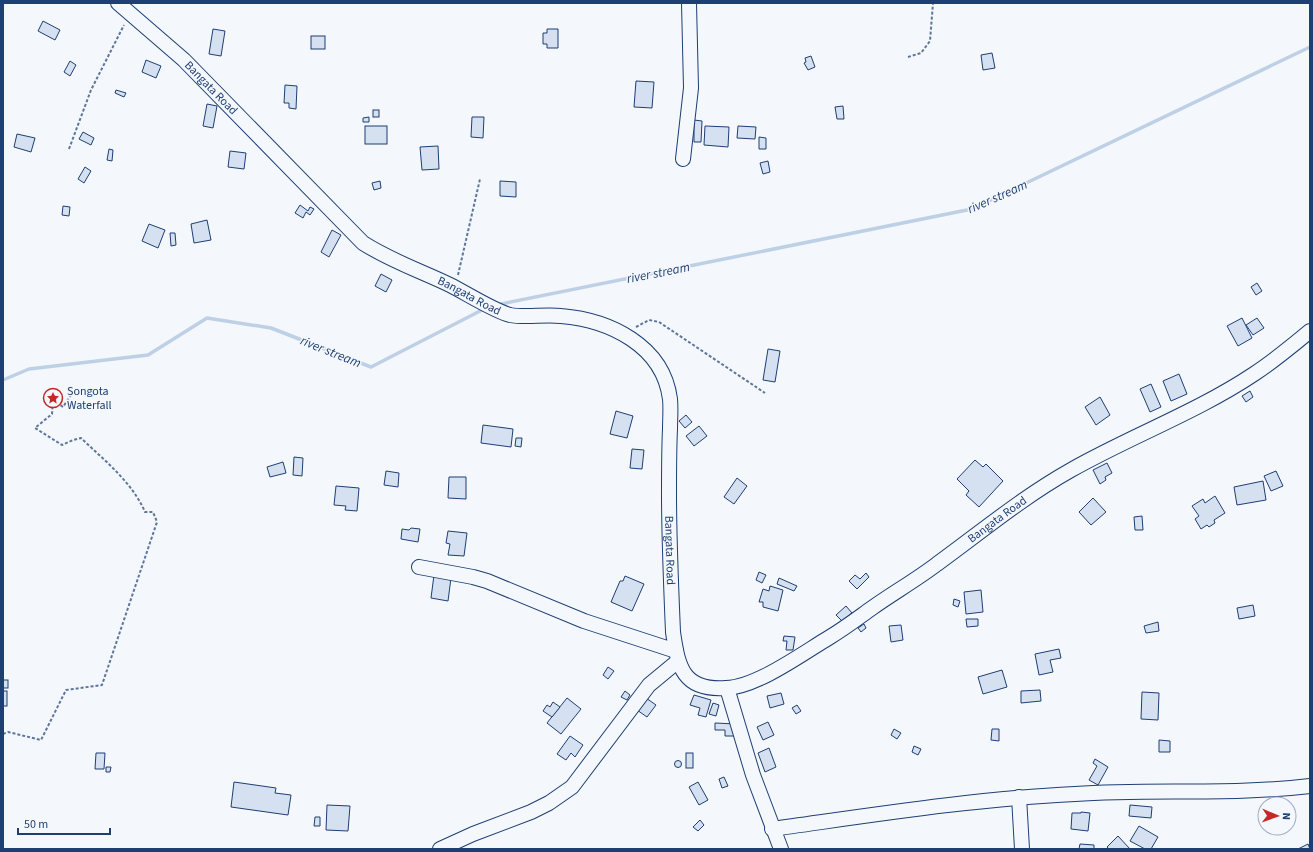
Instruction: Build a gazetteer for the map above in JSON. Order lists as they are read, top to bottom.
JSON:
{
  "streets": {
    "street": ["Bangata Road"]
  },
  "water": ["river stream"],
  "places": {
    "place": ["Songota Waterfall"]
  },
  "scale_bar": "50 m",
  "north": "right"
}
